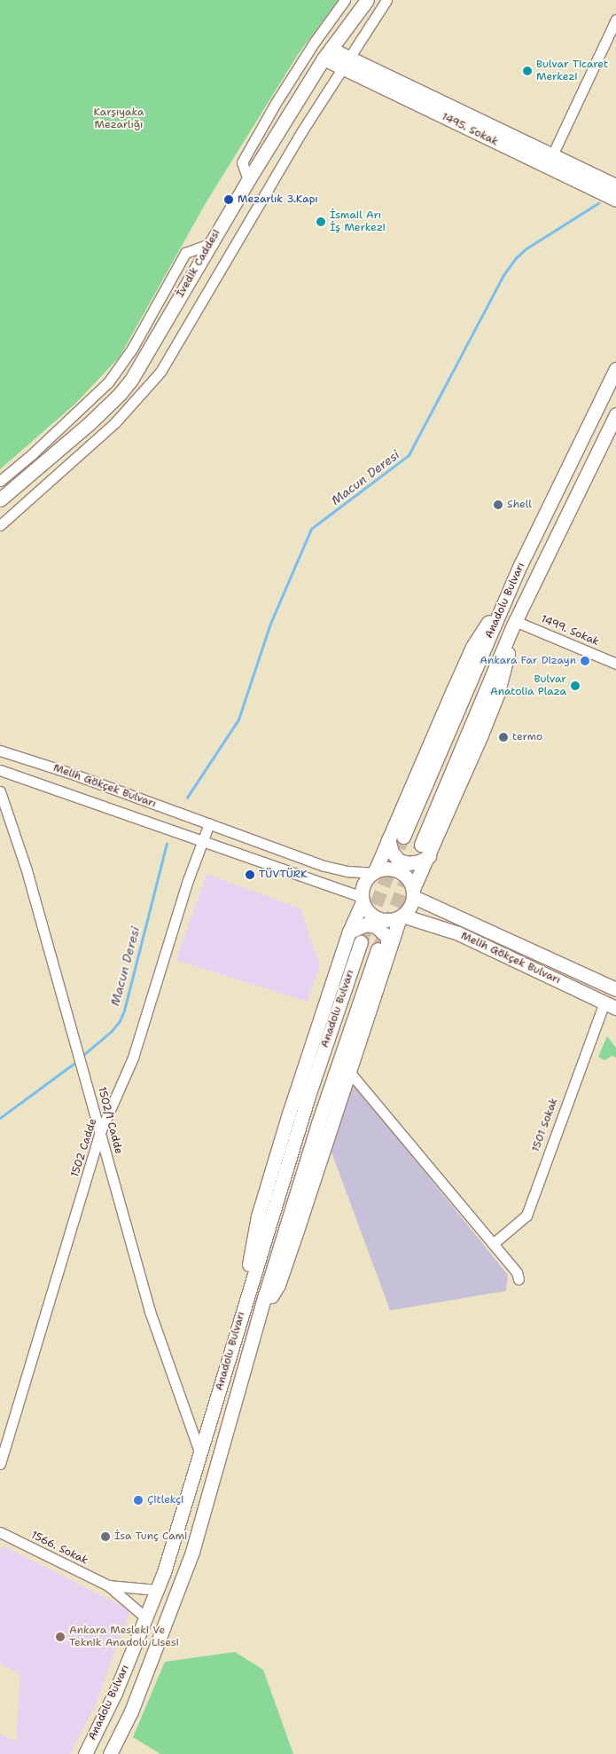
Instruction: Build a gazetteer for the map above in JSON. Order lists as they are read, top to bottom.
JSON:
{
  "streets": {
    "main road": [
      "1495. Sokak",
      "İvedik Caddesi",
      "Anadolu Bulvarı",
      "Melih Gökçek Bulvarı"
    ],
    "street": [
      "1499. Sokak",
      "1502/1 Cadde",
      "1501 Sokak",
      "1502 Cadde",
      "1566. Sokak"
    ]
  },
  "crossings": [
    ["1495. Sokak", "İvedik Caddesi"],
    ["Anadolu Bulvarı", "1499. Sokak"],
    ["Anadolu Bulvarı", "Melih Gökçek Bulvarı"],
    ["Anadolu Bulvarı", "1502/1 Cadde"],
    ["Melih Gökçek Bulvarı", "1501 Sokak"],
    ["Melih Gökçek Bulvarı", "1502 Cadde"],
    ["1502/1 Cadde", "1502 Cadde"]
  ],
  "water": ["Macun Deresi"],
  "parks": ["Karşıyaka Mezarlığı"],
  "places": [
    "Bulvar Ticaret Merkezi",
    "Mezarlık 3.Kapı",
    "İsmail Arı İş Merkezi",
    "Shell",
    "Ankara Far Dizayn",
    "Bulvar Anatolia Plaza",
    "termo",
    "TÜVTÜRK",
    "Çitlekçi",
    "İsa Tunç Cami",
    "Ankara Mesleki Ve Teknik Anadolu Lisesi"
  ]
}
